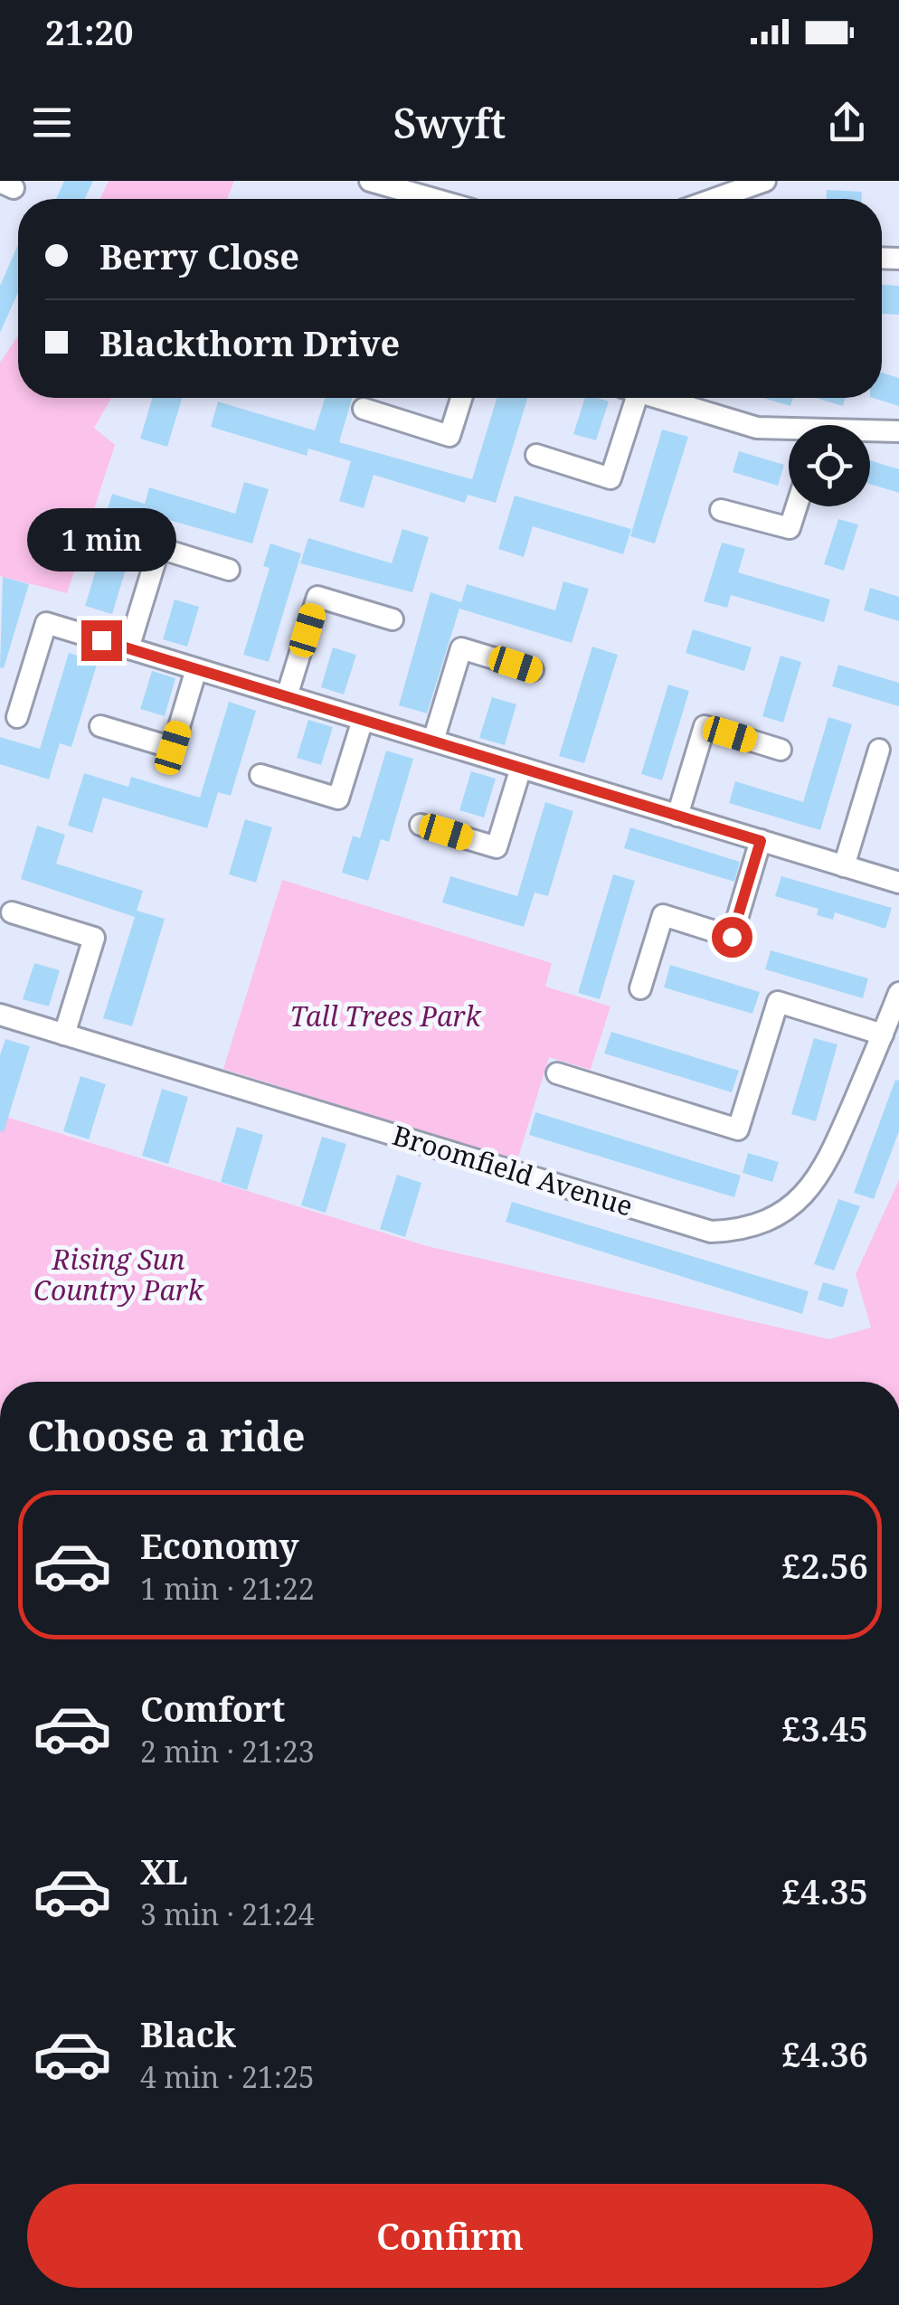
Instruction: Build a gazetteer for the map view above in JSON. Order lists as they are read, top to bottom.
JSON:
{
  "streets": {
    "street": ["Broomfield Avenue"]
  },
  "parks": ["Tall Trees Park", "Rising Sun Country Park"],
  "page": {
    "status": "21:20",
    "header": "Swyft",
    "banner": ["Berry Close", "Blackthorn Drive"],
    "bubble": "1 min",
    "heading": "Choose a ride",
    "list": [
      {
        "name": "Economy",
        "note": "1 min · 21:22",
        "value": "£2.56"
      },
      {
        "name": "Comfort",
        "note": "2 min · 21:23",
        "value": "£3.45"
      },
      {
        "name": "XL",
        "note": "3 min · 21:24",
        "value": "£4.35"
      },
      {
        "name": "Black",
        "note": "4 min · 21:25",
        "value": "£4.36"
      }
    ],
    "buttons": "Confirm"
  }
}
